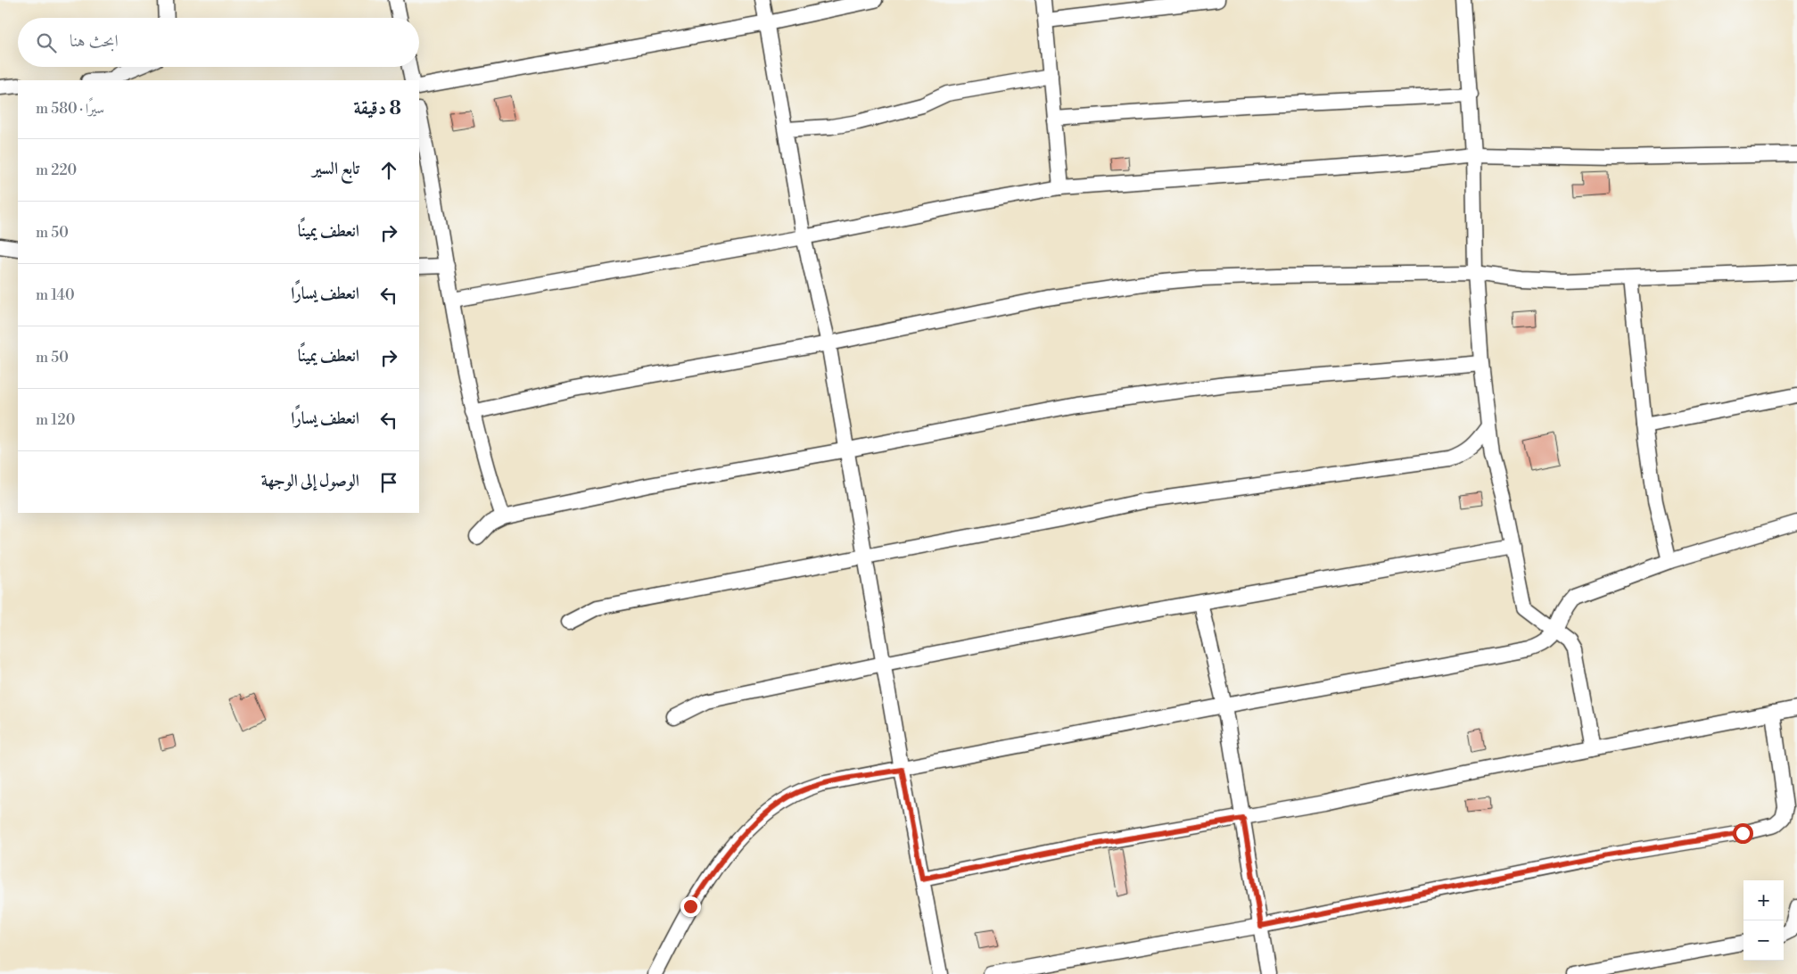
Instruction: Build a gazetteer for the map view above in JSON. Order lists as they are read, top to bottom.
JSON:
{
  "page": {
    "search": "ابحث هنا",
    "heading": ["8 دقيقة", "سيرًا · 580 m"],
    "list": [
      ["تابع السير", "220 m"],
      ["انعطف يمينًا", "50 m"],
      ["انعطف يسارًا", "140 m"],
      ["انعطف يمينًا", "50 m"],
      ["انعطف يسارًا", "120 m"],
      "الوصول إلى الوجهة"
    ],
    "map_buttons": ["+", "−"]
  }
}
